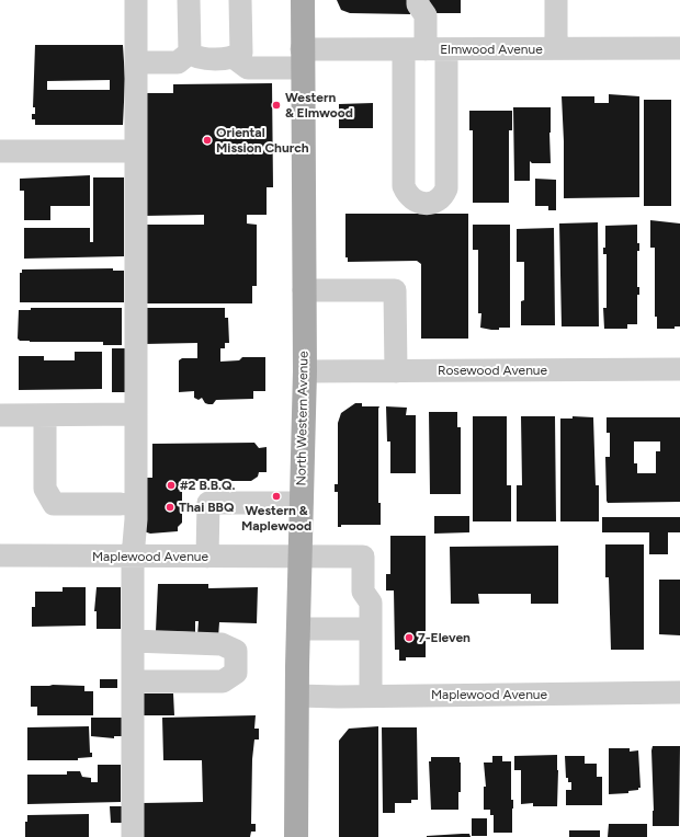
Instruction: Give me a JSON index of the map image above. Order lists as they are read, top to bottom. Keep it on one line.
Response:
{"streets":{"main road":["North Western Avenue"],"street":["Elmwood Avenue","Rosewood Avenue","Maplewood Avenue"]},"crossings":[["Elmwood Avenue","North Western Avenue"],["Rosewood Avenue","North Western Avenue"],["North Western Avenue","Maplewood Avenue"]],"places":["Western & Elmwood","Oriental Mission Church","#2 B.B.Q.","Western & Maplewood","Thai BBQ","7-Eleven"]}
